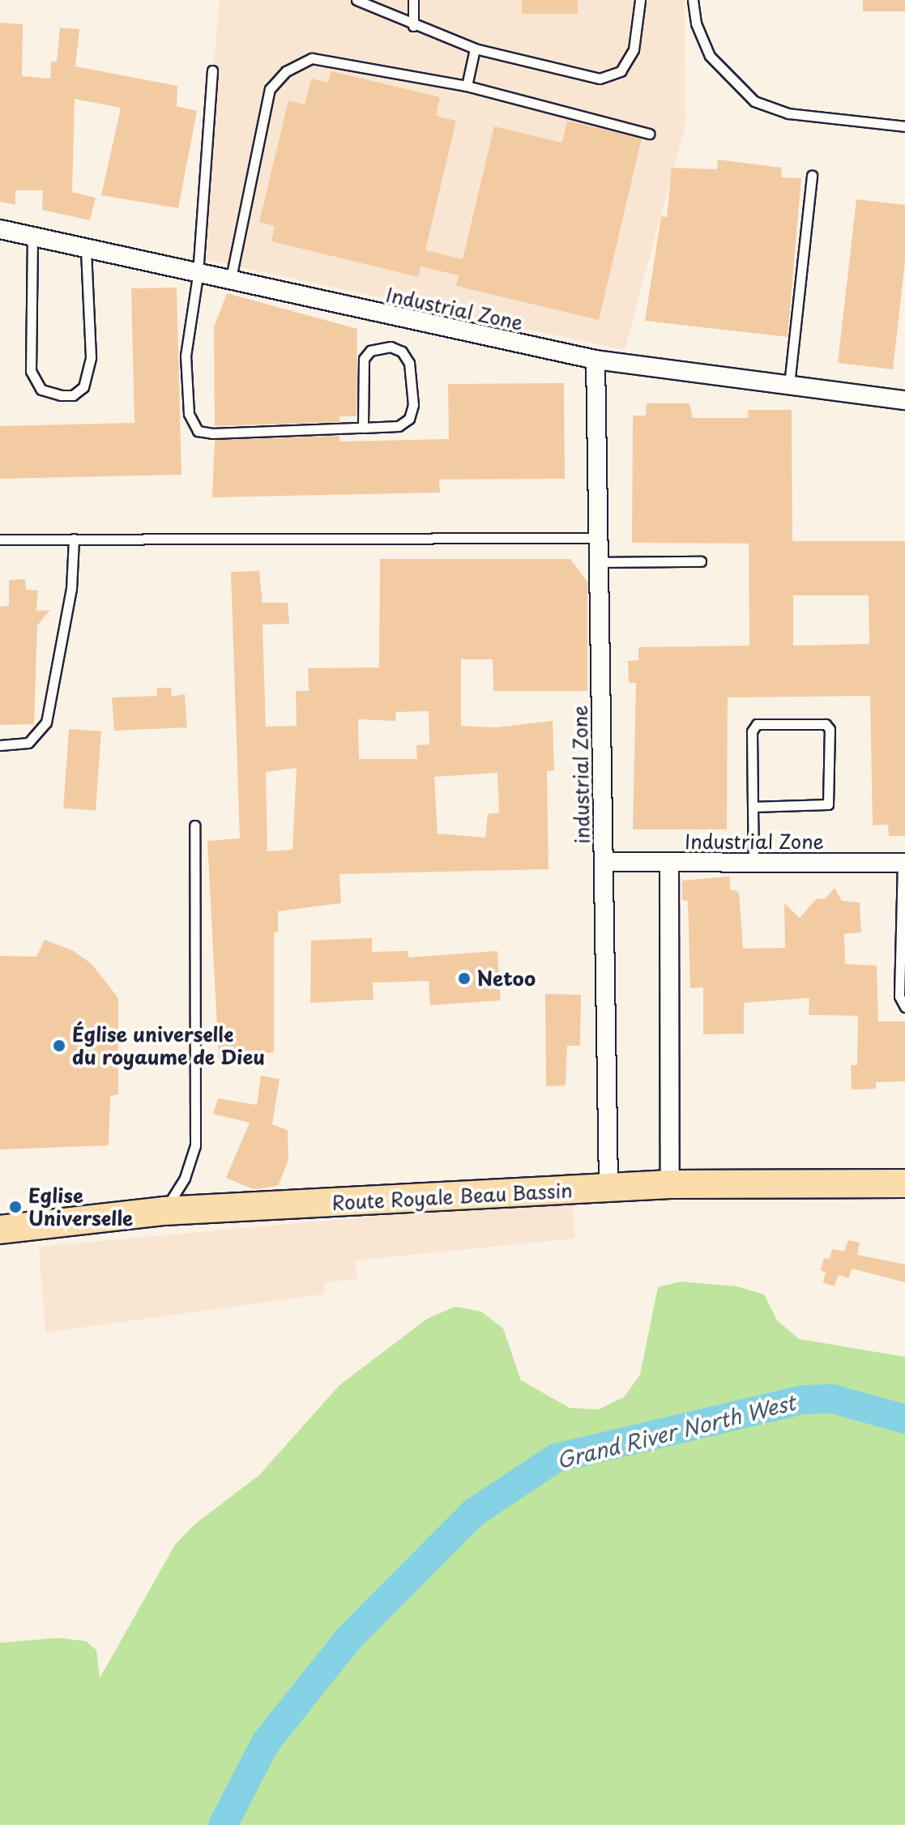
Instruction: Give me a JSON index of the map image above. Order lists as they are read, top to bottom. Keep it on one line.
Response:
{"streets":{"main road":["Route Royale Beau Bassin"],"street":["Industrial Zone","industrial Zone"]},"crossings":[["Industrial Zone","industrial Zone"],["industrial Zone","Route Royale Beau Bassin"]],"water":["Grand River North West"],"places":["Netoo","Église universelle du royaume de Dieu","Eglise Universelle"]}
